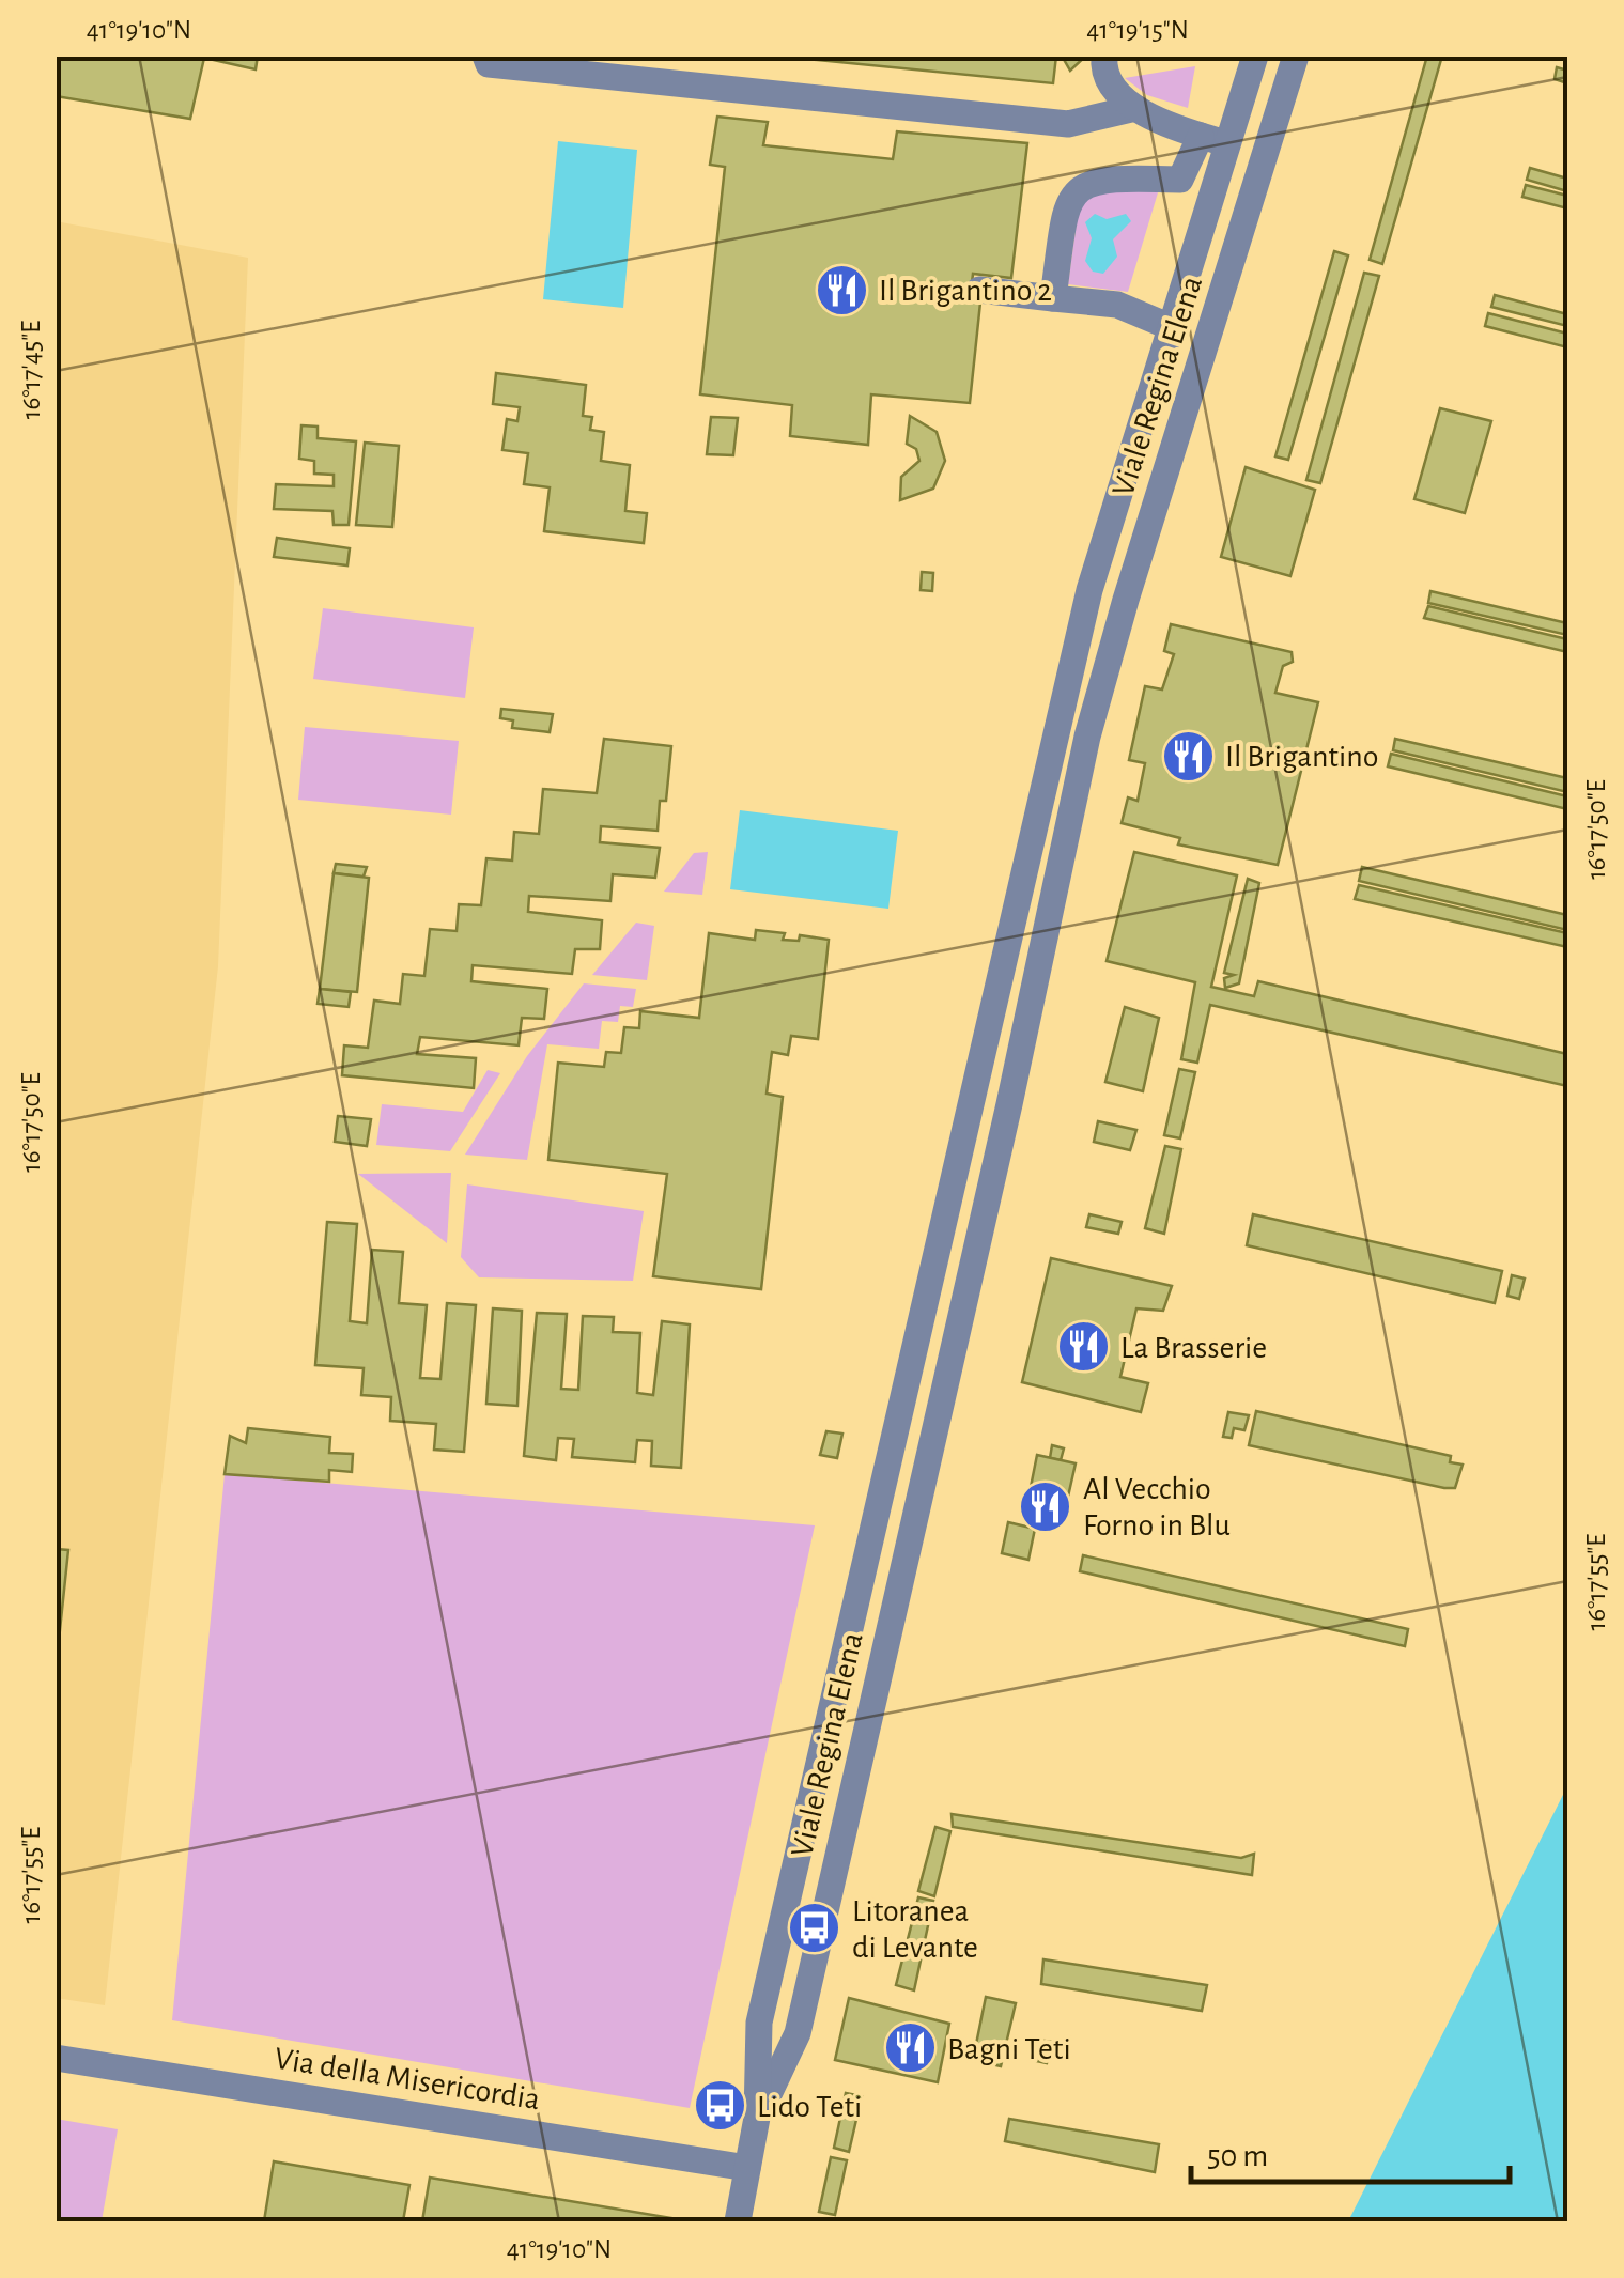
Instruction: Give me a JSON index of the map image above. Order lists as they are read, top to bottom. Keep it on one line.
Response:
{"streets":{"street":["Viale Regina Elena","Via della Misericordia"]},"crossings":[["Viale Regina Elena","Via della Misericordia"]],"places":{"restaurant":["Il Brigantino 2","Il Brigantino","La Brasserie","Al Vecchio Forno in Blu","Bagni Teti"],"bus stop":["Litoranea di Levante","Lido Teti"]},"scale_bar":"50 m","coordinates":["41°19'10\"N","41°19'15\"N","16°17'45\"E","16°17'50\"E","16°17'55\"E"]}
